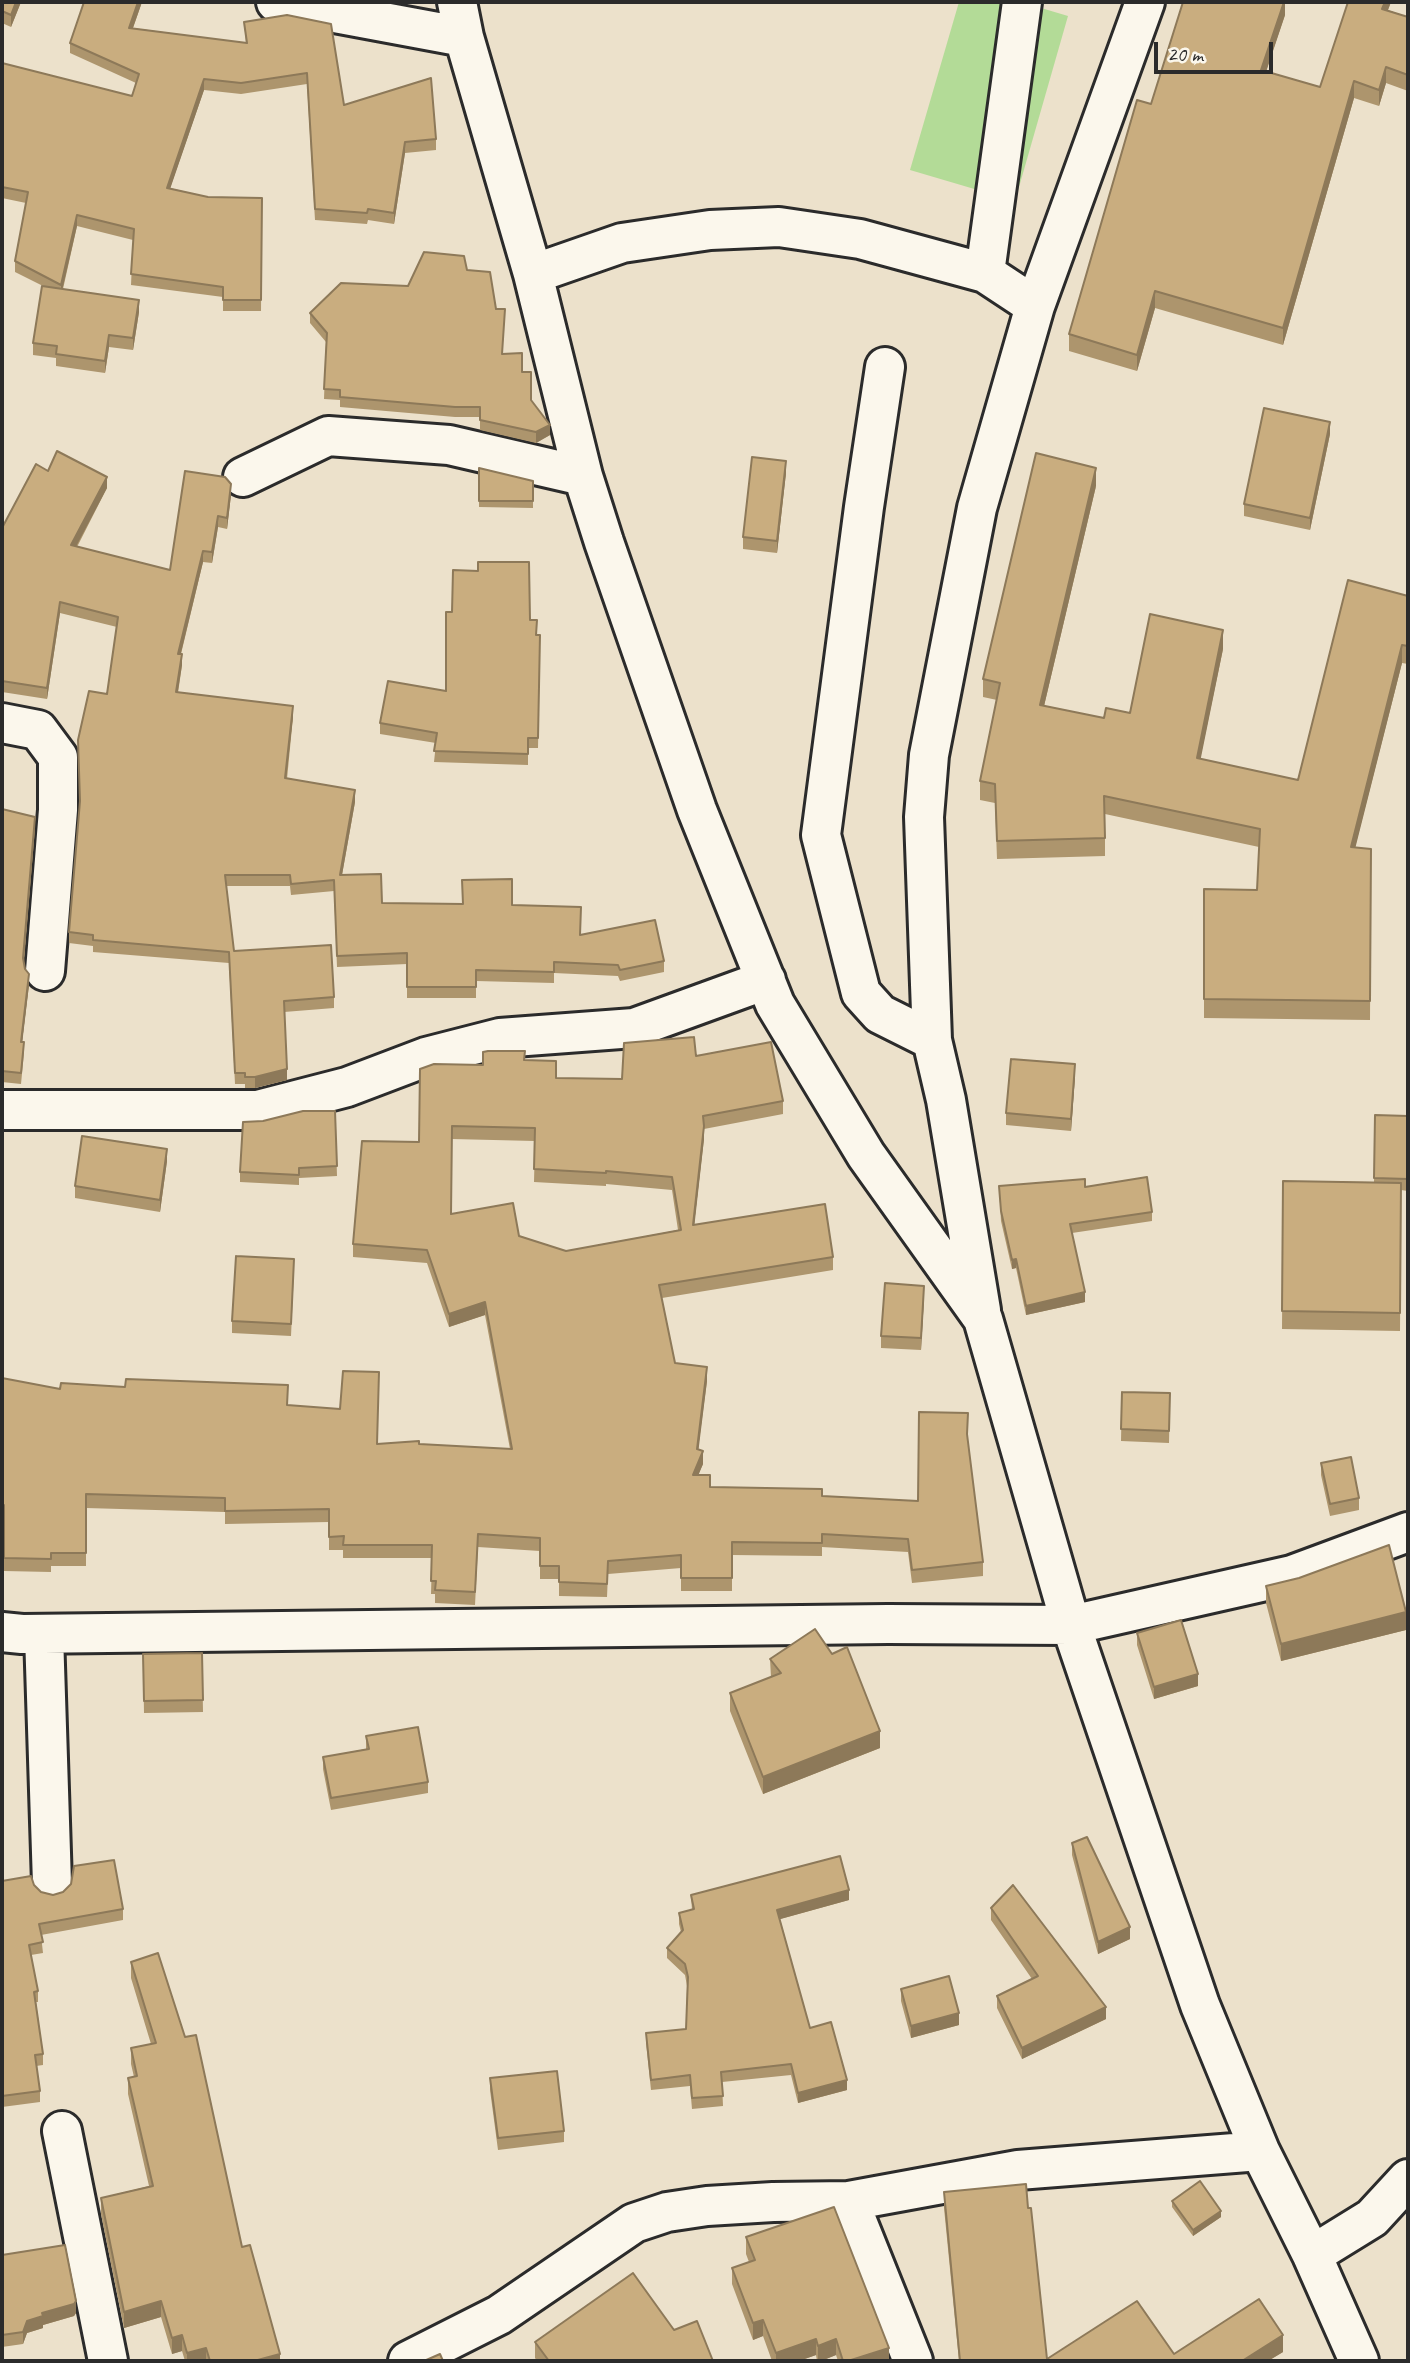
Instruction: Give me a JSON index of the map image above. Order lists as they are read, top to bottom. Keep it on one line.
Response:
{"scale_bar":"20 m"}
